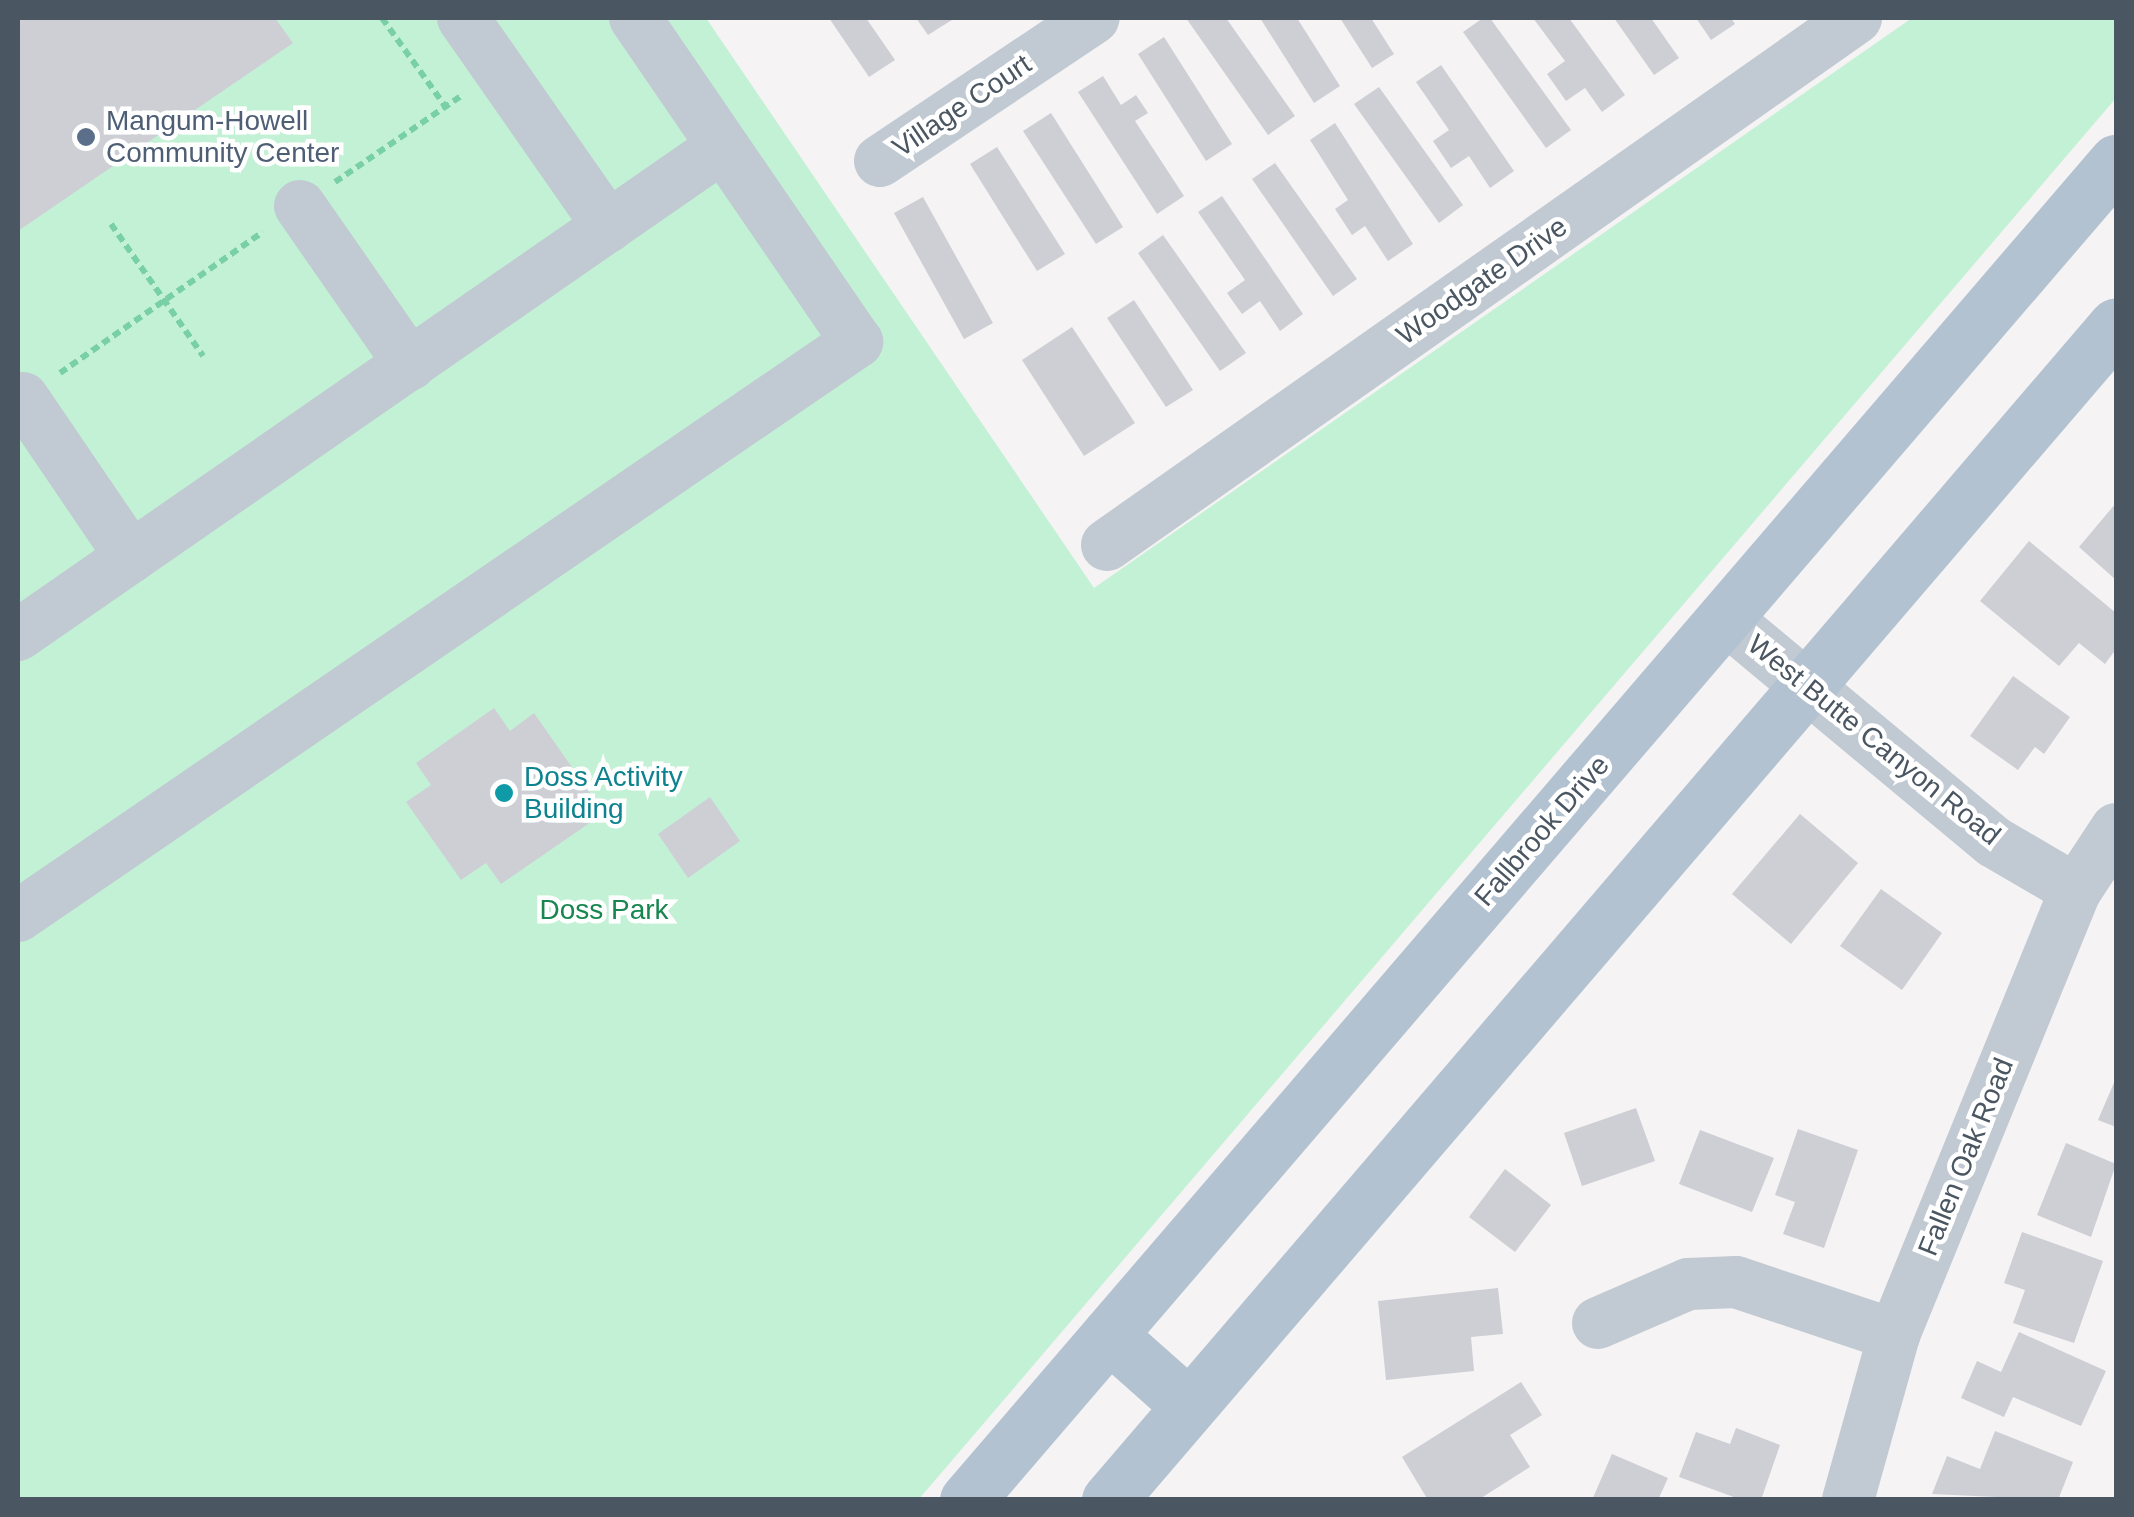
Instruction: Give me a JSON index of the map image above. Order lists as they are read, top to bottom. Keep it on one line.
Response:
{"streets":{"main road":["Fallbrook Drive"],"street":["Village Court","Woodgate Drive","West Butte Canyon Road","Fallen Oak Road"]},"crossings":[["West Butte Canyon Road","Fallbrook Drive"],["West Butte Canyon Road","Fallen Oak Road"]],"parks":["Doss Park"],"places":["Mangum-Howell Community Center","Doss Activity Building"]}
